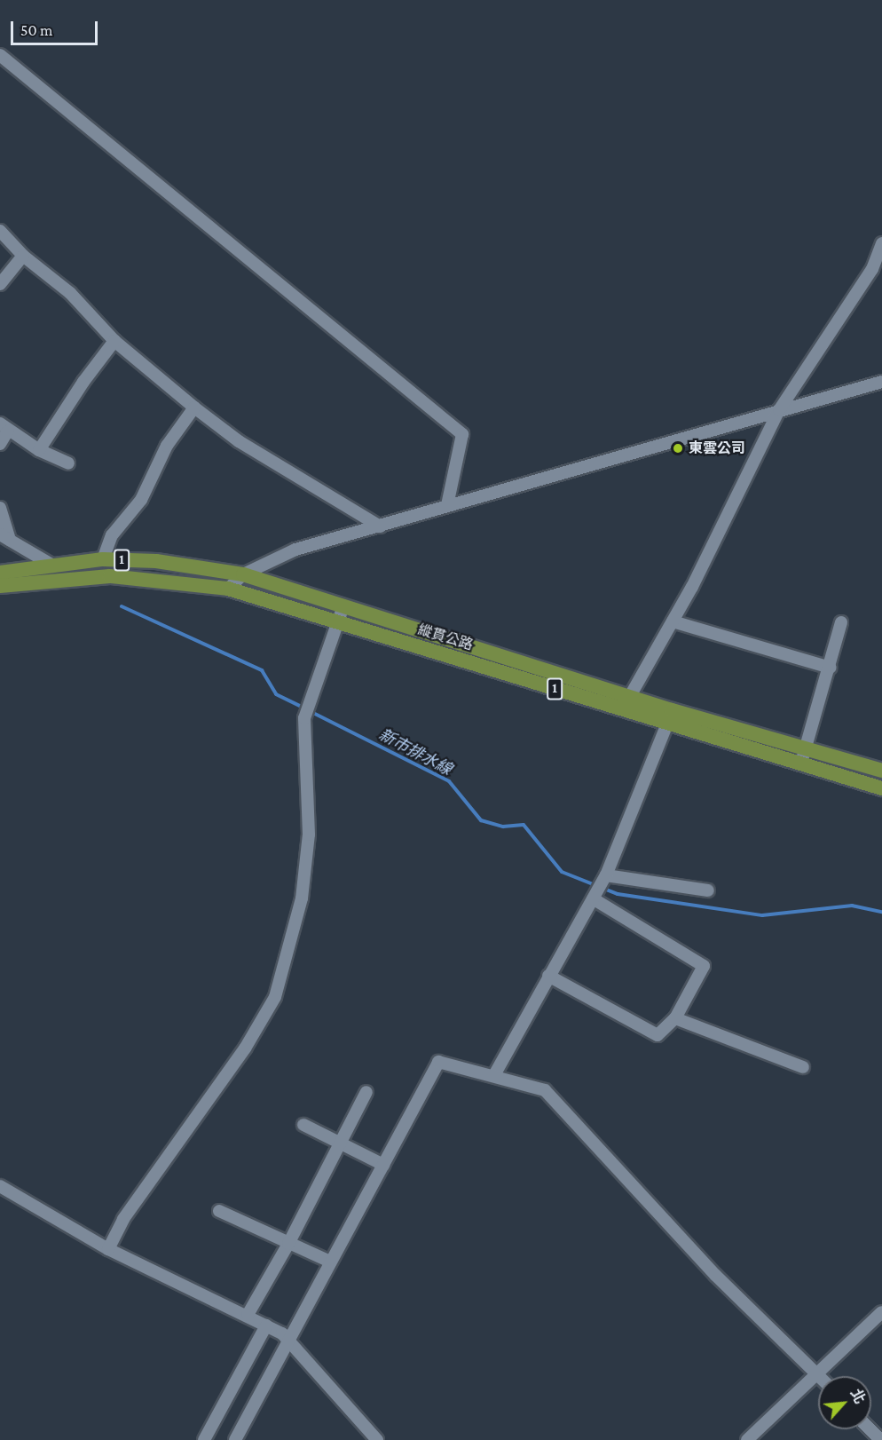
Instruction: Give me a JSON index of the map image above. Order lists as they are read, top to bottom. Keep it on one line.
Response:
{"streets":{"main road":["1","縱貫公路"]},"water":["新市排水線"],"places":["東雲公司"],"scale_bar":"50 m","north":"top right"}
